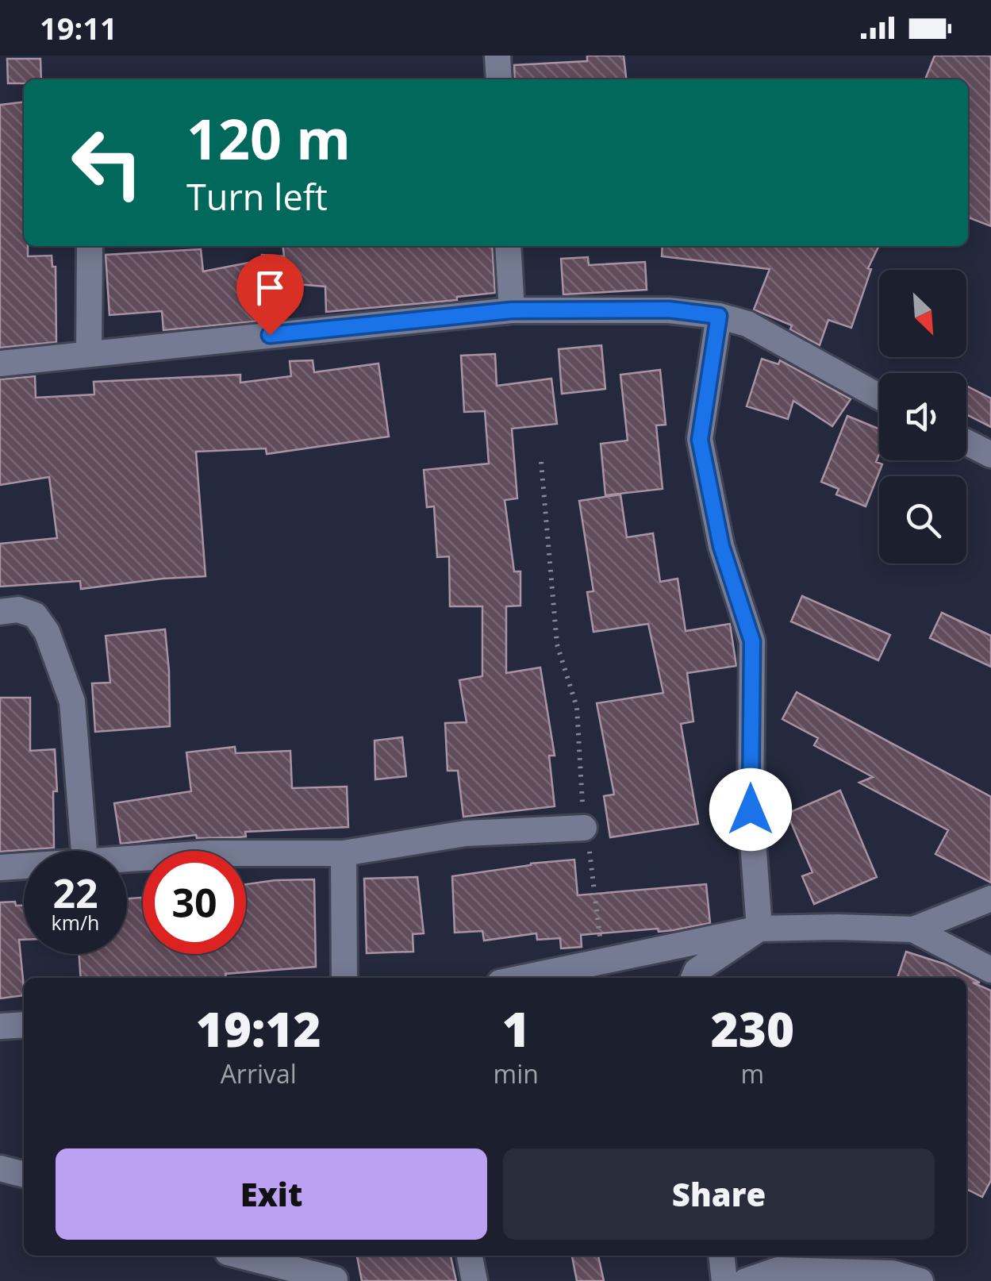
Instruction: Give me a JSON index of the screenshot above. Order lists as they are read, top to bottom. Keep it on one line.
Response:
{"north":"bottom right","page":{"status":"19:11","turn":["120 m","Turn left"],"speed":"22 km/h","limit":"30","eta":["19:12","Arrival","1","min","230","m"],"buttons":["Exit","Share"]}}
